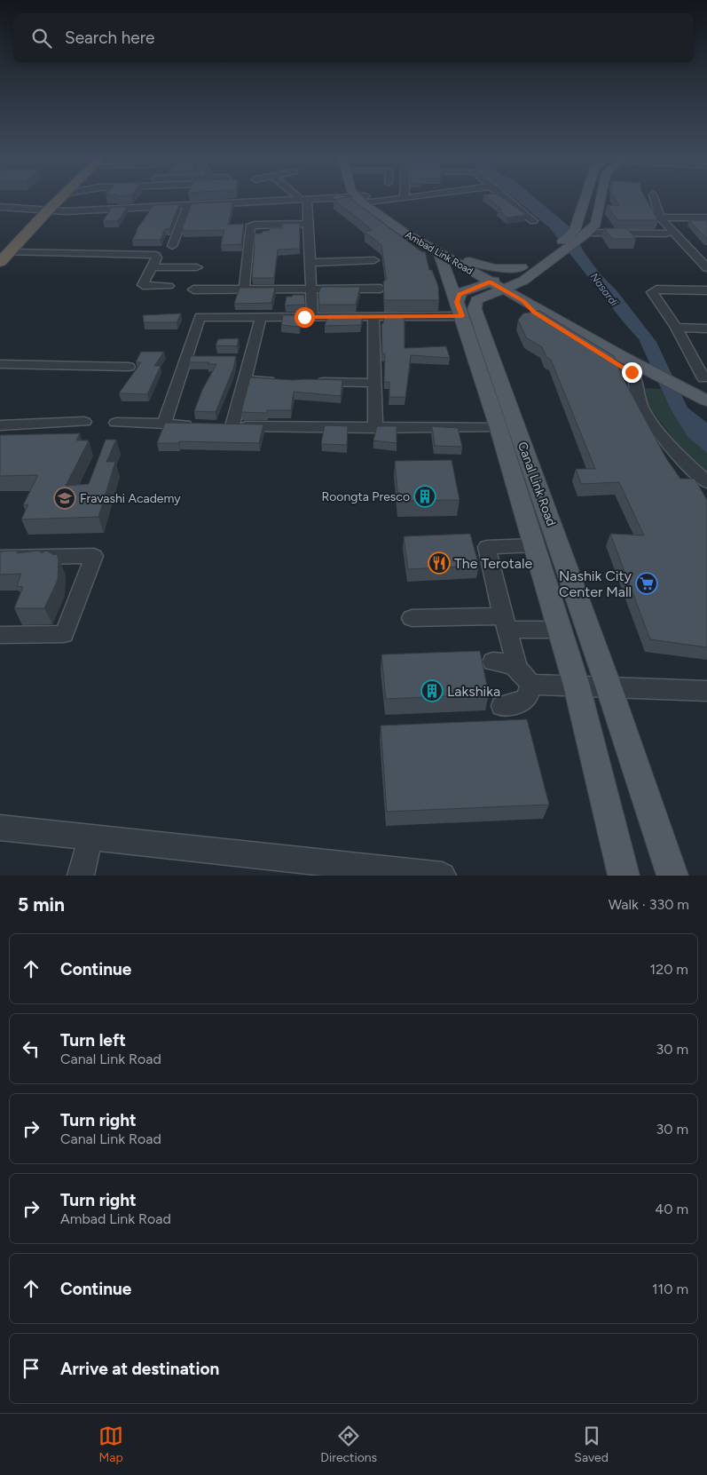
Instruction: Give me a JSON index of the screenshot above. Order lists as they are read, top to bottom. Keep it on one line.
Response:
{"streets":{"main road":["Ambad Link Road","Canal Link Road"]},"crossings":[["Ambad Link Road","Canal Link Road"]],"water":["Nasardi"],"places":{"building":["Roongta Presco","Lakshika"],"school or university":["Fravashi Academy"],"restaurant":["The Terotale"],"supermarket":["Nashik City Center Mall"]},"page":{"search":"Search here","heading":["5 min","Walk · 330 m"],"list":[["Continue","120 m"],["Turn left","Canal Link Road","30 m"],["Turn right","Canal Link Road","30 m"],["Turn right","Ambad Link Road","40 m"],["Continue","110 m"],"Arrive at destination"],"nav":["Map","Directions","Saved"]}}
